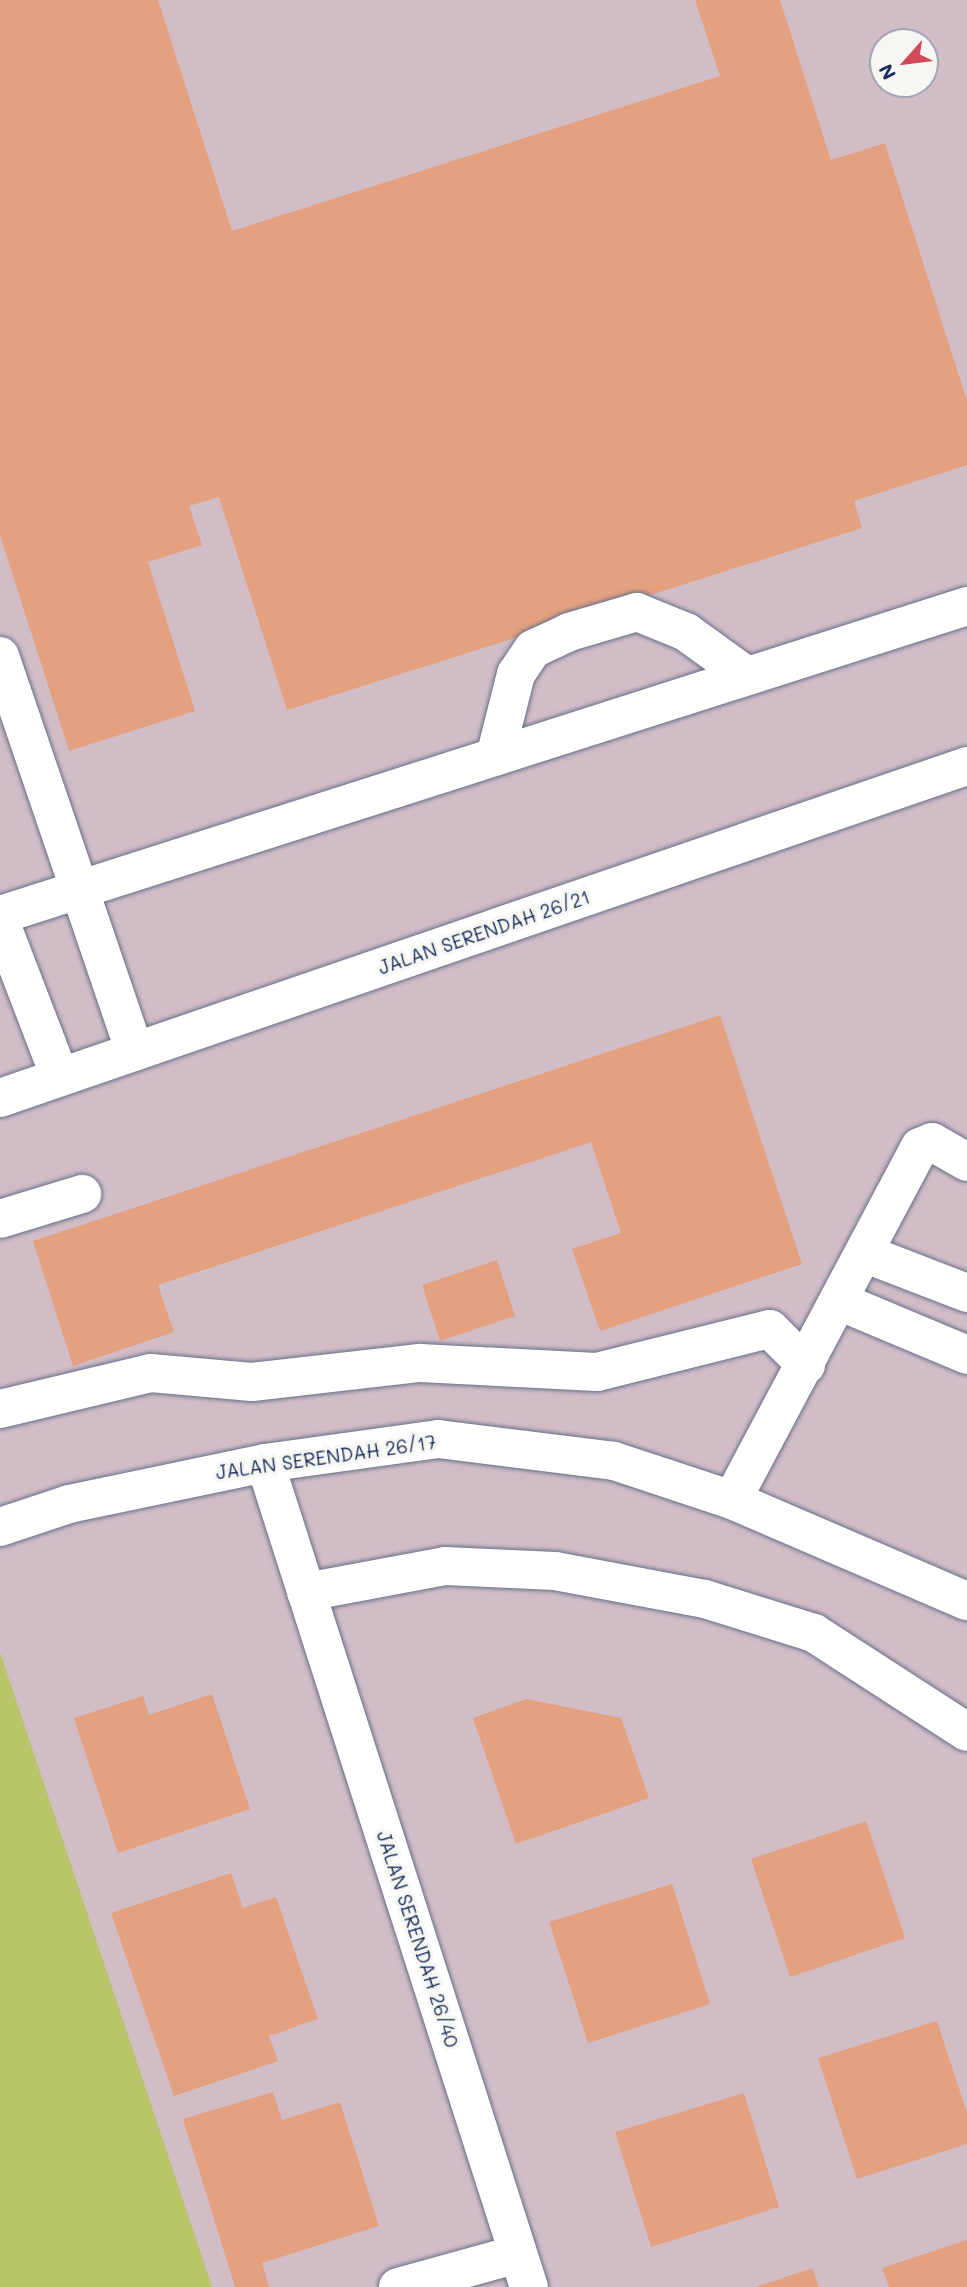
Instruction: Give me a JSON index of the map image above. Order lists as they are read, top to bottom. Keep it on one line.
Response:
{"streets":{"street":["JALAN SERENDAH 26/21","JALAN SERENDAH 26/17","JALAN SERENDAH 26/40"]},"crossings":[["JALAN SERENDAH 26/17","JALAN SERENDAH 26/40"]],"north":"bottom left"}
